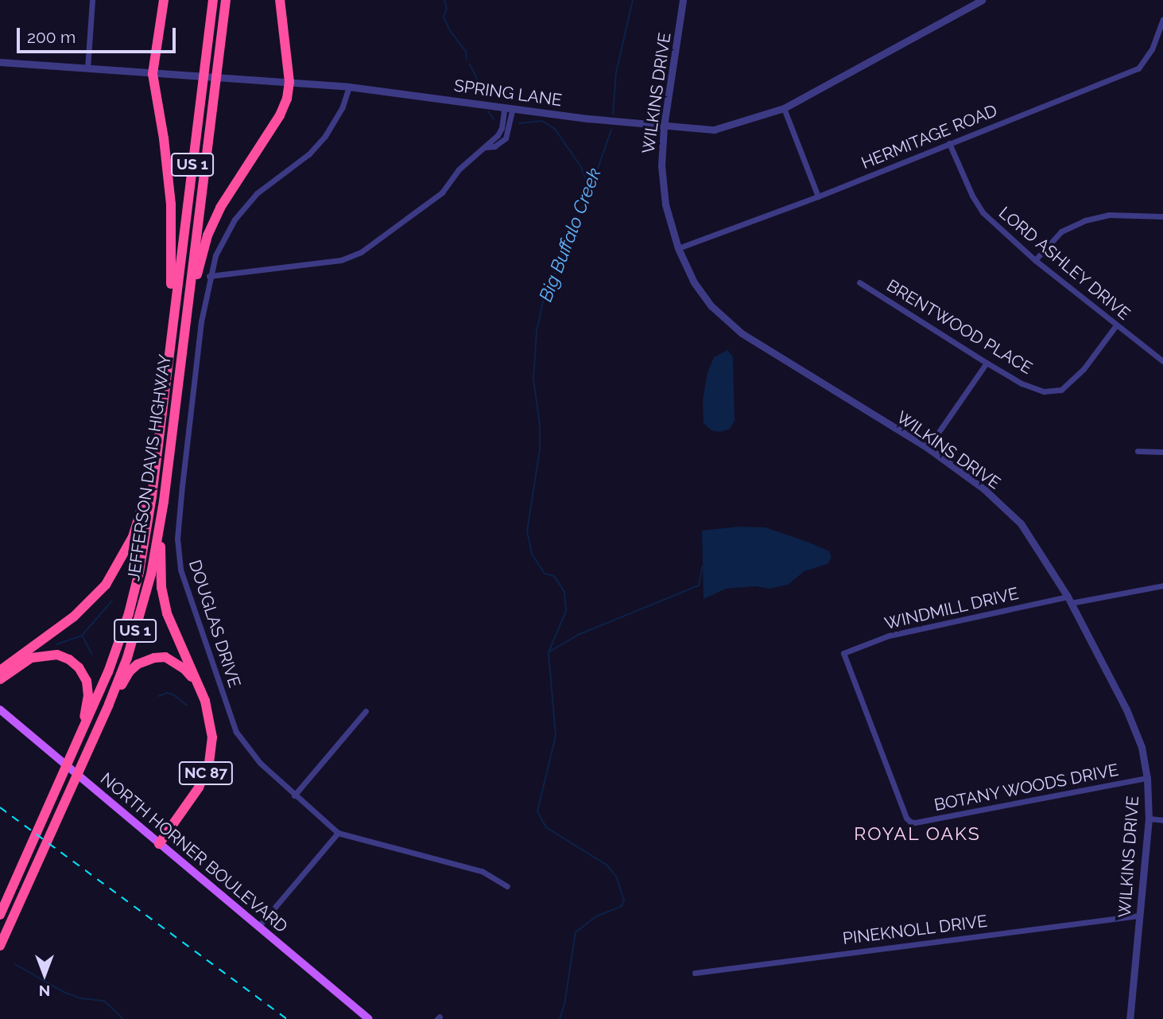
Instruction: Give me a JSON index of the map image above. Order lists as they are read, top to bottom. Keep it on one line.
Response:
{"streets":{"highway":["US 1","JEFFERSON DAVIS HIGHWAY","NC 87"],"main road":["NORTH HORNER BOULEVARD"],"street":["SPRING LANE","WILKINS DRIVE","HERMITAGE ROAD","LORD ASHLEY DRIVE","BRENTWOOD PLACE","WINDMILL DRIVE","DOUGLAS DRIVE","BOTANY WOODS DRIVE","PINEKNOLL DRIVE"]},"crossings":[["SPRING LANE","WILKINS DRIVE"],["SPRING LANE","DOUGLAS DRIVE"],["WILKINS DRIVE","HERMITAGE ROAD"],["WILKINS DRIVE","WINDMILL DRIVE"],["WILKINS DRIVE","BOTANY WOODS DRIVE"],["WILKINS DRIVE","PINEKNOLL DRIVE"],["HERMITAGE ROAD","LORD ASHLEY DRIVE"],["LORD ASHLEY DRIVE","BRENTWOOD PLACE"],["JEFFERSON DAVIS HIGHWAY","NC 87"],["WINDMILL DRIVE","BOTANY WOODS DRIVE"],["NC 87","NORTH HORNER BOULEVARD"]],"districts":["ROYAL OAKS"],"water":["Big Buffalo Creek"],"scale_bar":"200 m","north":"bottom"}
